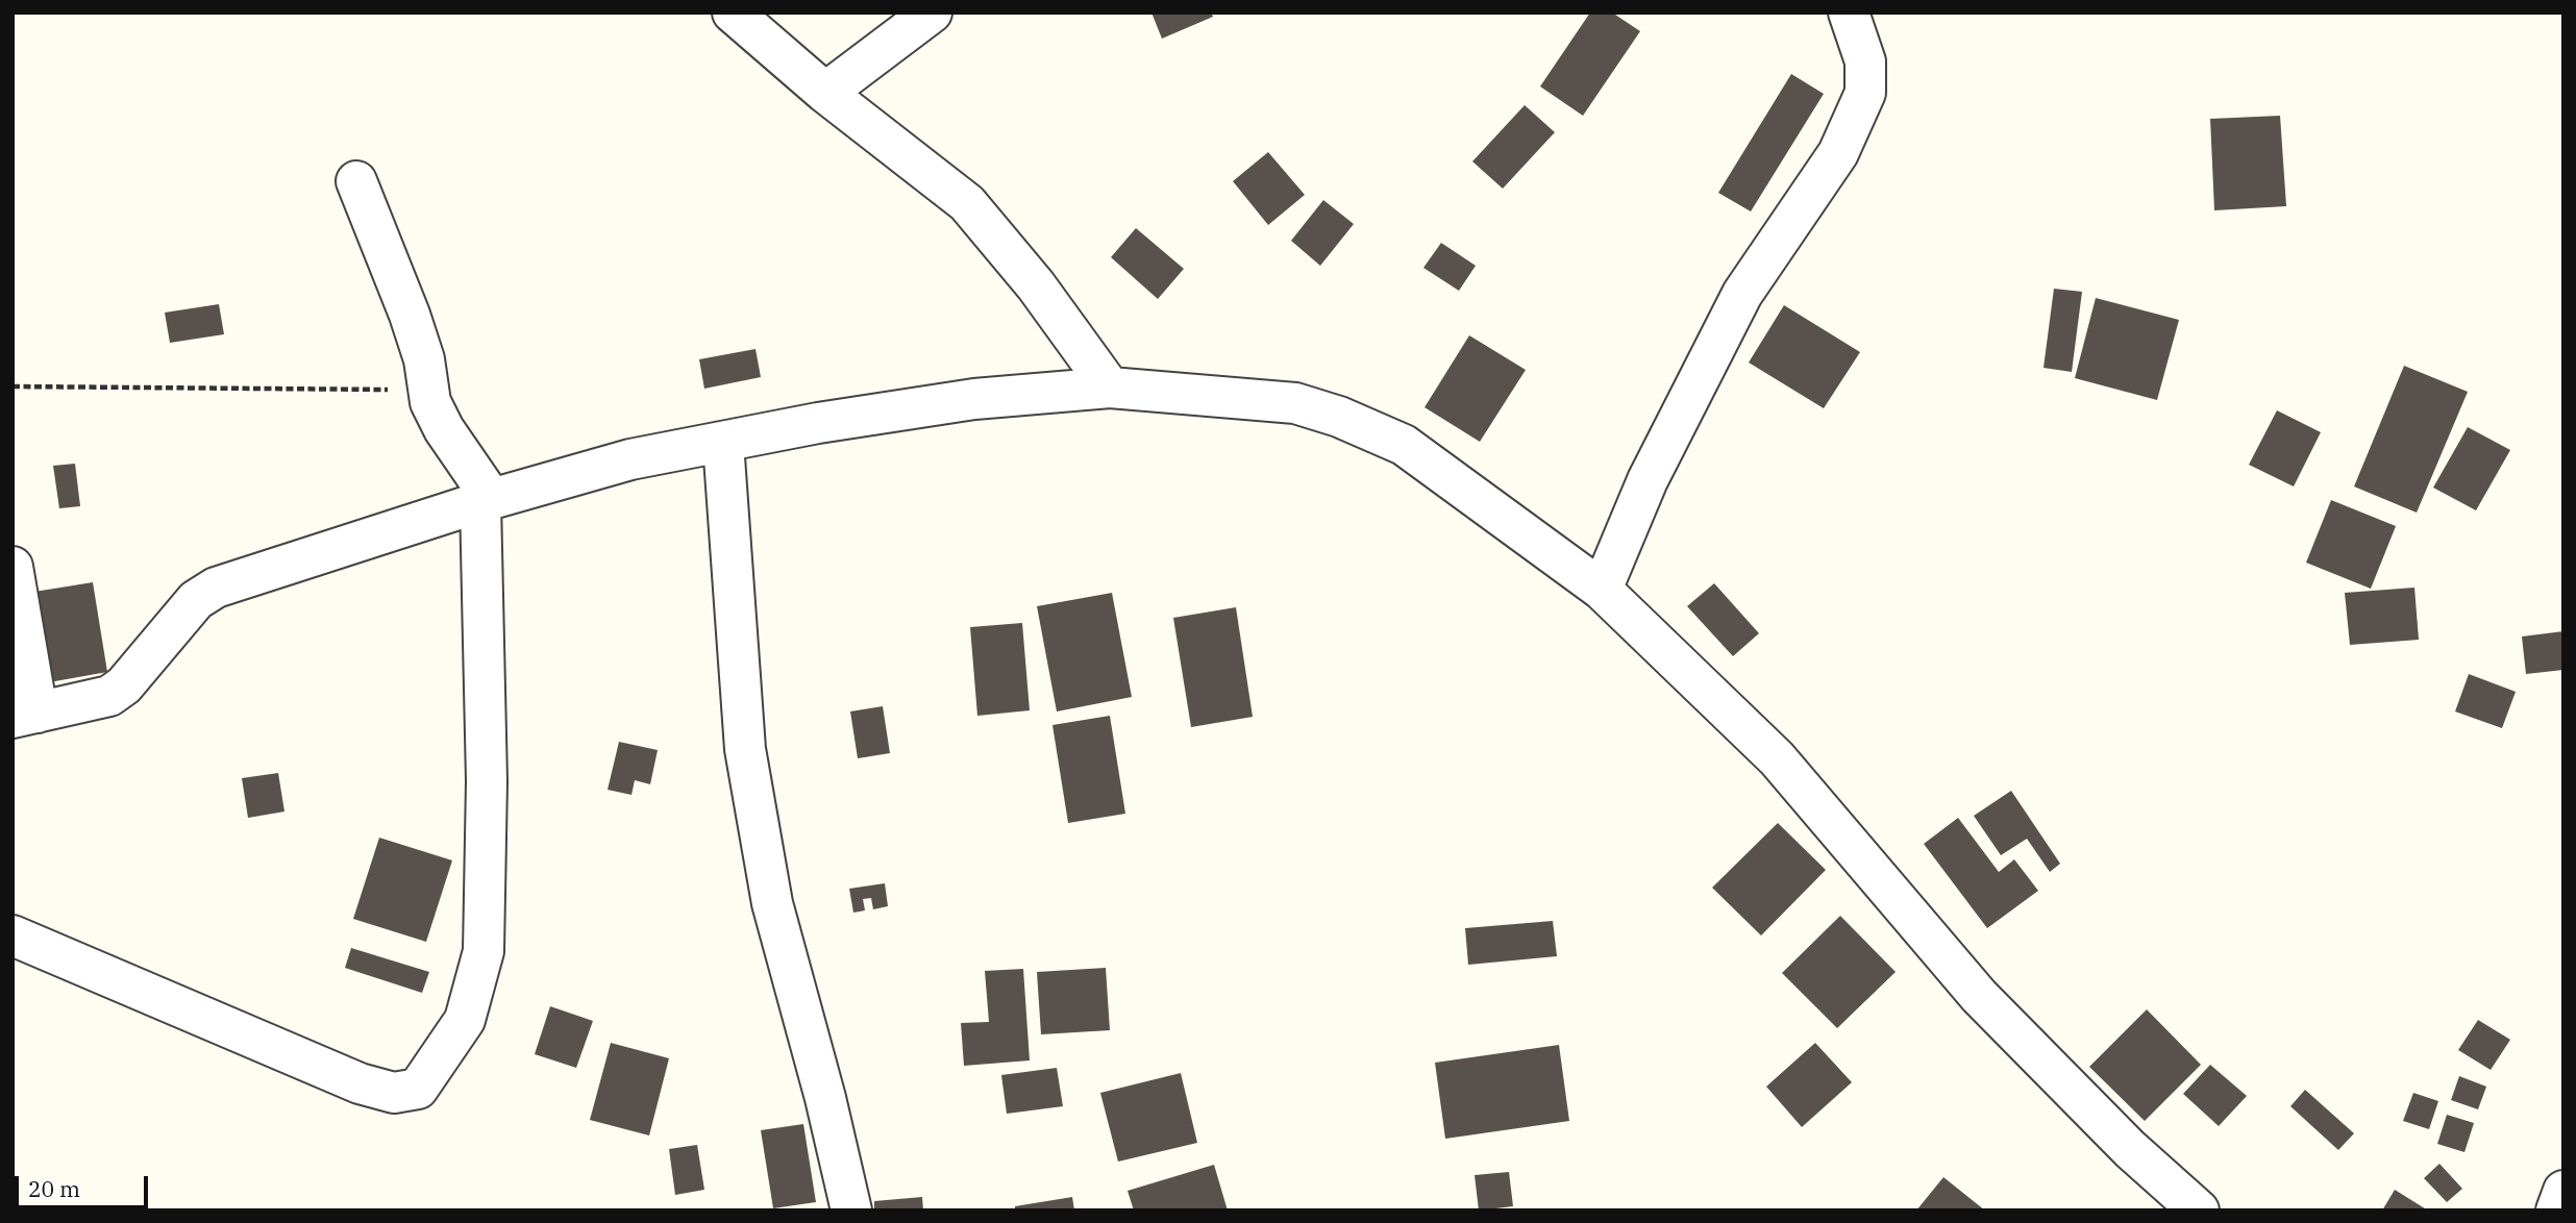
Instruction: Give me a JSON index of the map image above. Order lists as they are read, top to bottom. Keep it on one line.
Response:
{"scale_bar":"20 m"}
